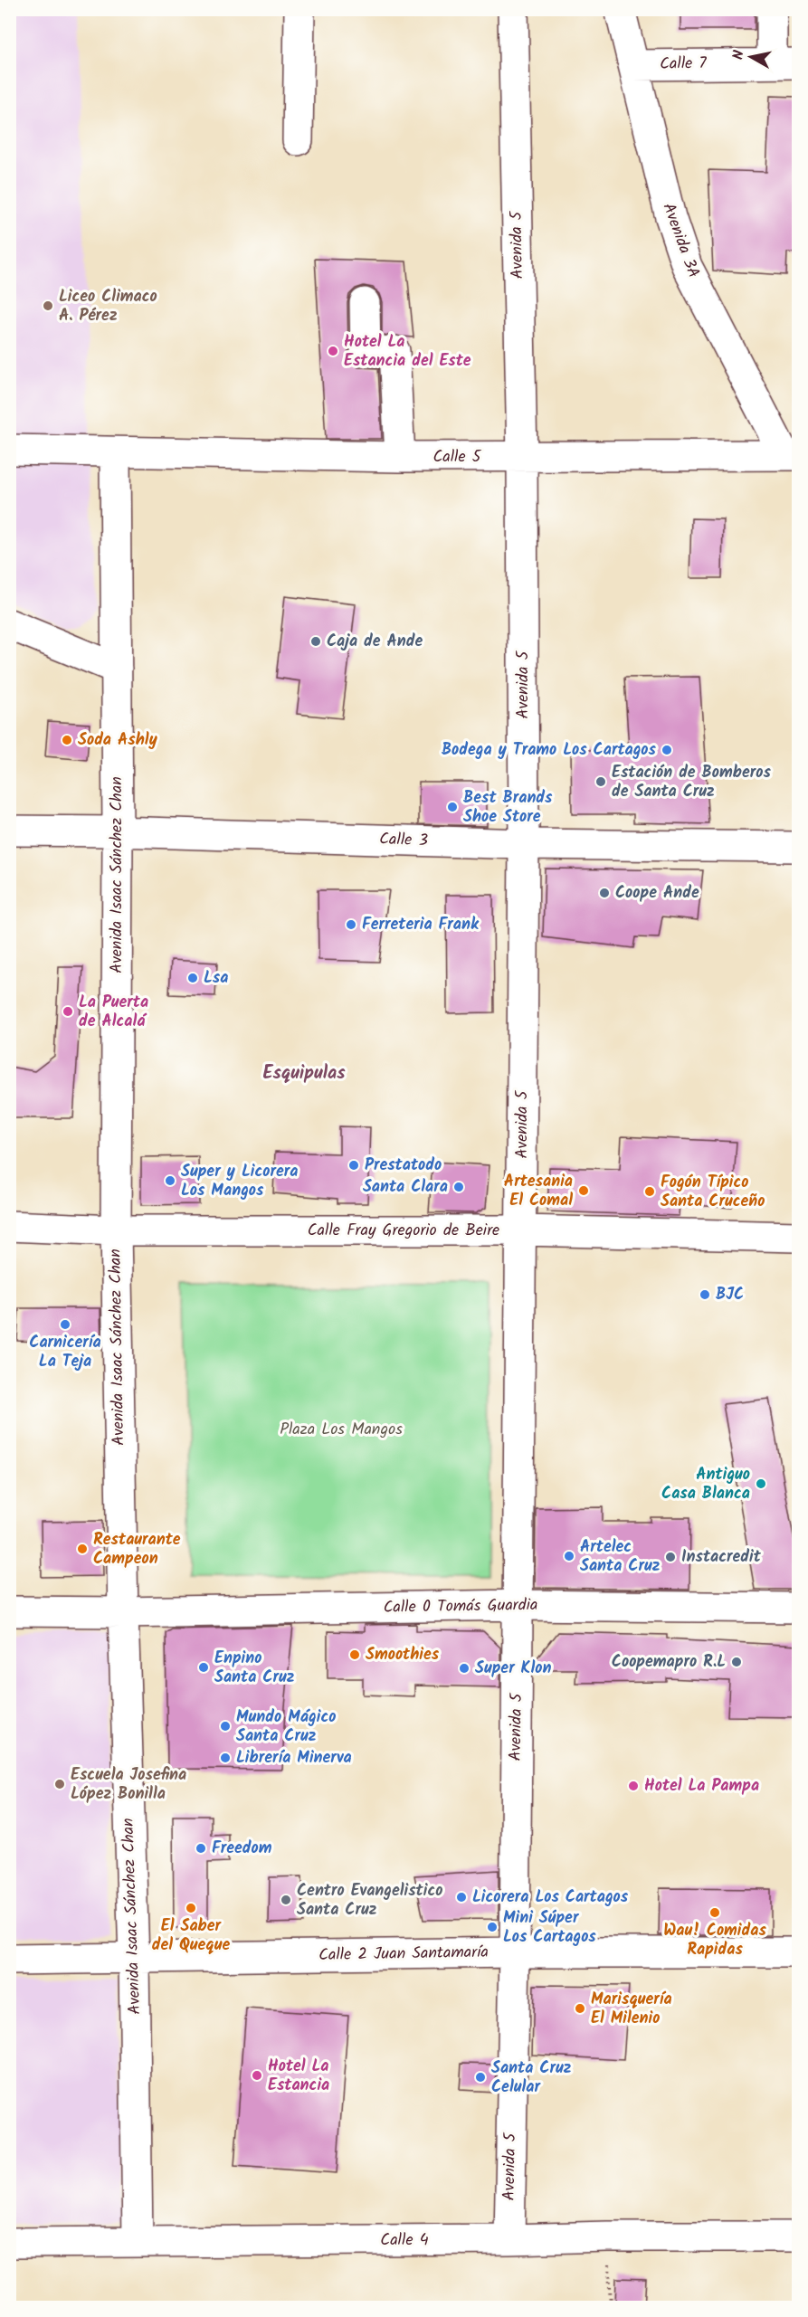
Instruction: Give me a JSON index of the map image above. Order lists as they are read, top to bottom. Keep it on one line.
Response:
{"streets":{"street":["Calle 7","Avenida 3A","Avenida 5","Calle 5","Calle 3","Avenida Isaac Sánchez Chan","Calle Fray Gregorio de Beire","Calle 0 Tomás Guardia","Calle 2 Juan Santamaría","Calle 4"]},"crossings":[["Calle 7","Avenida 3A"],["Avenida 3A","Calle 5"],["Avenida 5","Calle 5"],["Avenida 5","Calle 3"],["Avenida 5","Calle Fray Gregorio de Beire"],["Avenida 5","Calle 0 Tomás Guardia"],["Avenida 5","Calle 2 Juan Santamaría"],["Avenida 5","Calle 4"],["Calle 5","Avenida Isaac Sánchez Chan"],["Calle 3","Avenida Isaac Sánchez Chan"],["Avenida Isaac Sánchez Chan","Calle Fray Gregorio de Beire"],["Avenida Isaac Sánchez Chan","Calle 0 Tomás Guardia"],["Avenida Isaac Sánchez Chan","Calle 2 Juan Santamaría"],["Avenida Isaac Sánchez Chan","Calle 4"]],"districts":["Esquipulas"],"parks":["Plaza Los Mangos"],"places":["Liceo Climaco A. Pérez","Hotel La Estancia del Este","Caja de Ande","Soda Ashly","Bodega y Tramo Los Cartagos","Estación de Bomberos de Santa Cruz","Best Brands Shoe Store","Coope Ande","Ferreteria Frank","Lsa","La Puerta de Alcalá","Prestatodo","Super y Licorera Los Mangos","Santa Clara","Artesania El Comal","Fogón Típico Santa Cruceño","BJC","Carnicería La Teja","Antiguo Casa Blanca","Restaurante Campeon","Artelec Santa Cruz","Instacredit","Smoothies","Coopemapro R.L","Enpino Santa Cruz","Super Klon","Mundo Mágico Santa Cruz","Librería Minerva","Escuela Josefina López Bonilla","Hotel La Pampa","Freedom","Licorera Los Cartagos","Centro Evangelistico Santa Cruz","El Saber del Queque","Wau! Comidas Rapidas","Mini Súper Los Cartagos","Marisquería El Milenio","Hotel La Estancia","Santa Cruz Celular"],"north":"left"}
